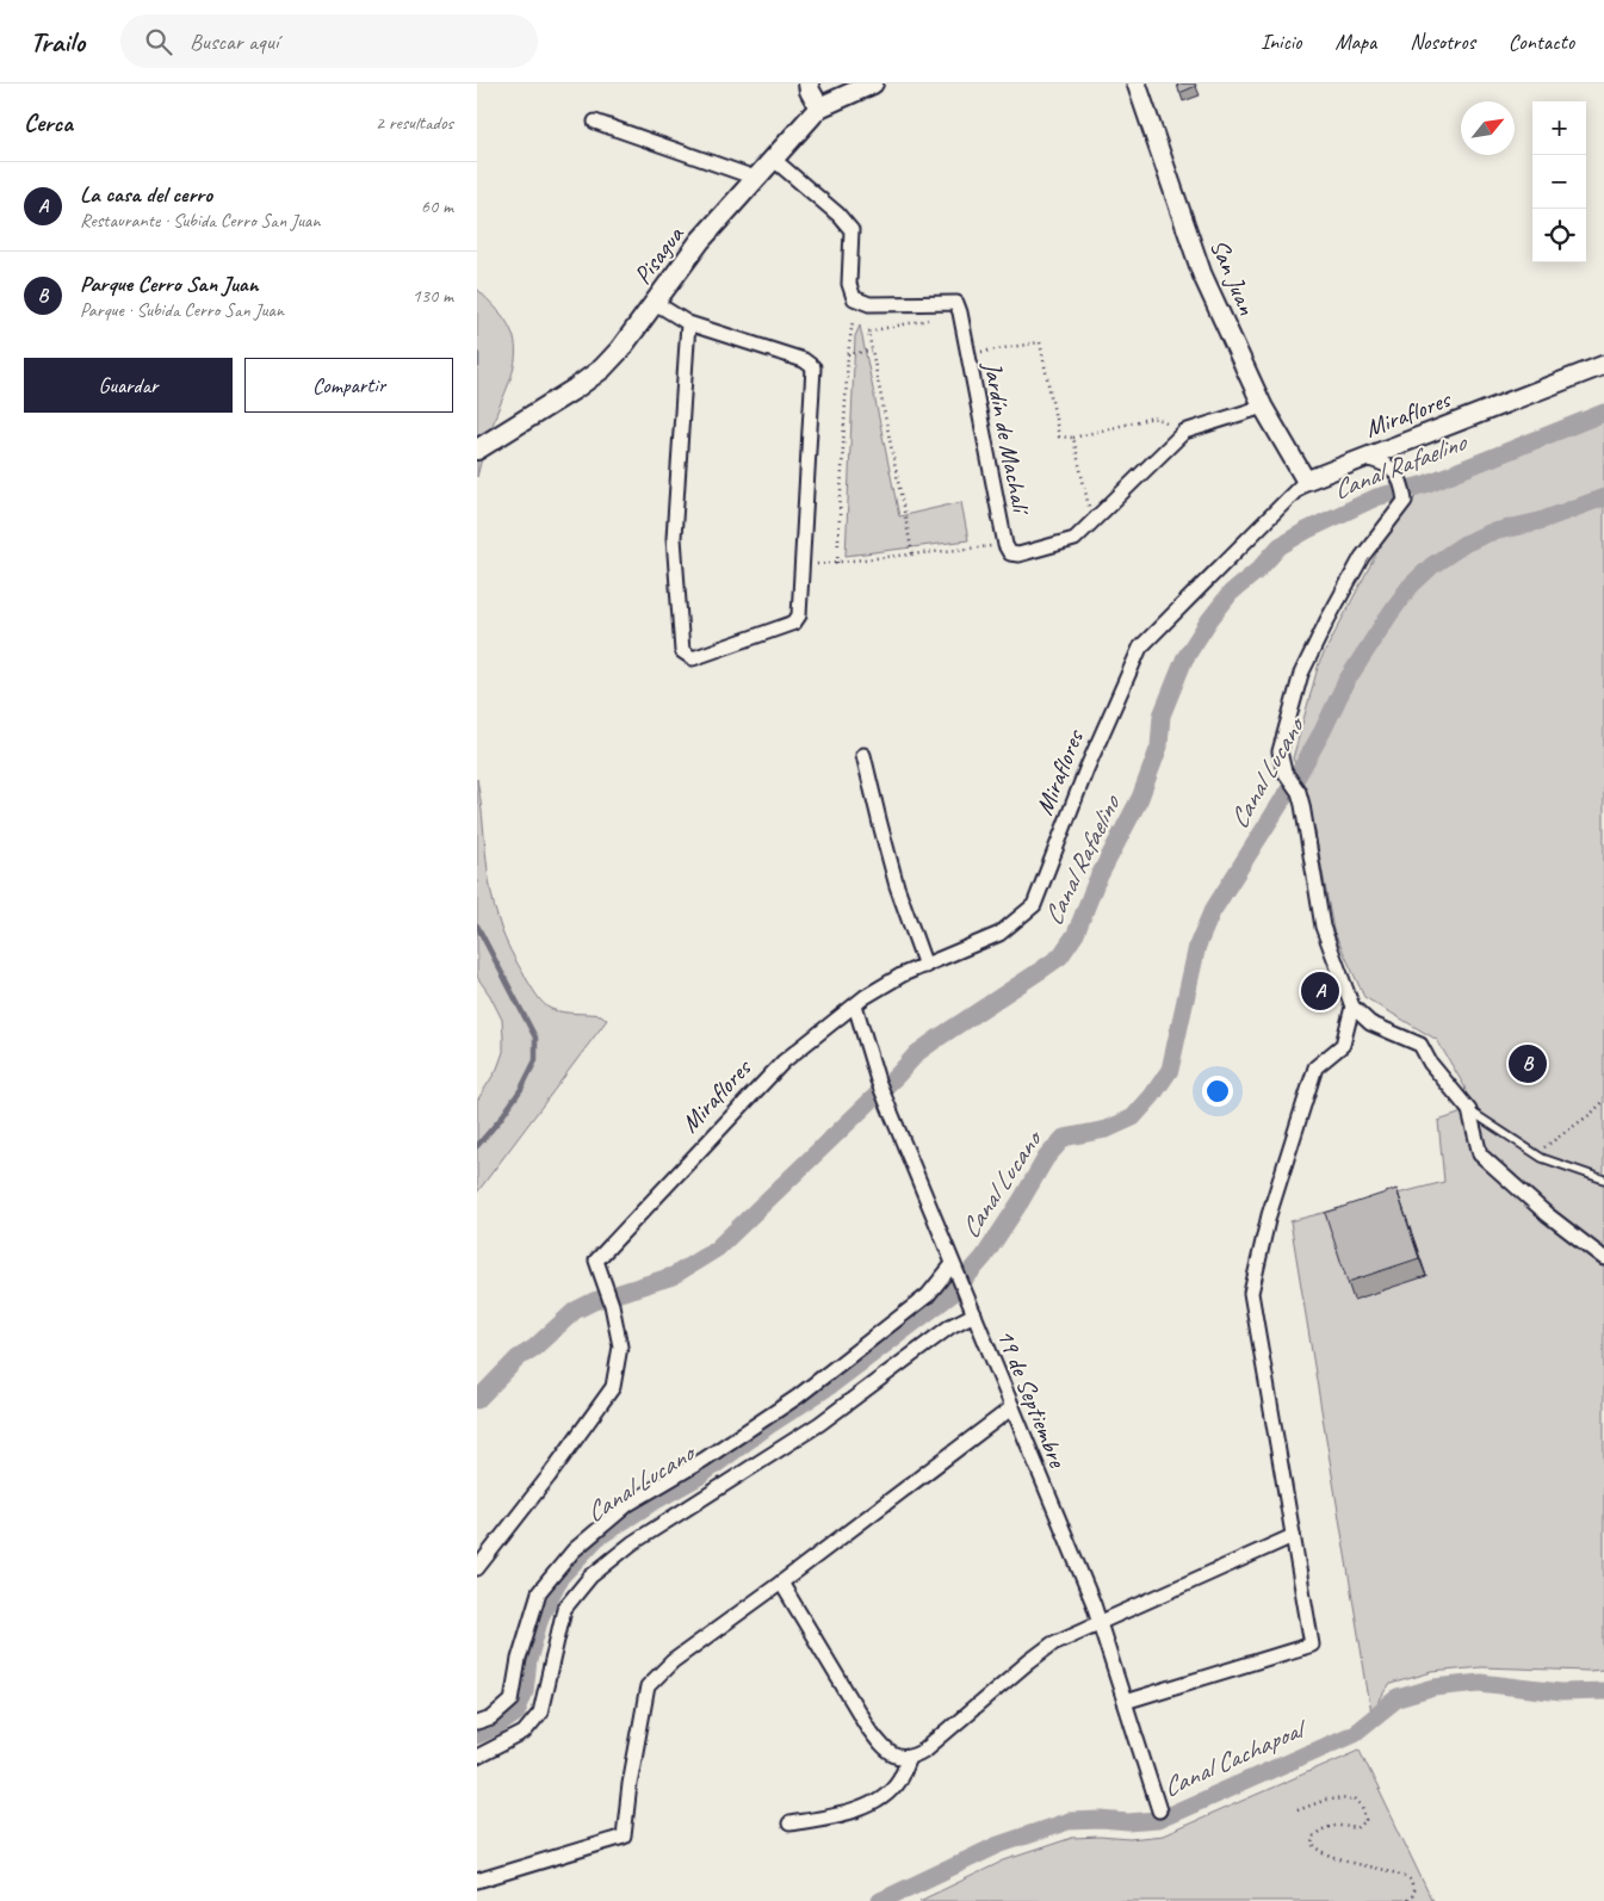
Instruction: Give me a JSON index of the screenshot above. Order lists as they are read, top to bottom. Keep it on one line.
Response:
{"streets":{"main road":["Pisagua"],"street":["San Juan","Miraflores","Jardín de Machalí","19 de Septiembre"]},"crossings":[["San Juan","Miraflores"],["San Juan","Jardín de Machalí"],["Miraflores","19 de Septiembre"]],"water":["Canal Rafaelino","Canal Lucano","Canal Cachapoal"],"north":"top right","page":{"header":"Trailo","search":"Buscar aquí","nav":["Inicio","Mapa","Nosotros","Contacto"],"heading":["Cerca","2 resultados"],"map_buttons":["+","−"],"list":[{"mark":"A","name":"La casa del cerro","note":"Restaurante · Subida Cerro San Juan","value":"60 m"},{"mark":"B","name":"Parque Cerro San Juan","note":"Parque · Subida Cerro San Juan","value":"130 m"}],"buttons":["Guardar","Compartir"],"pins":["A","B"]}}
